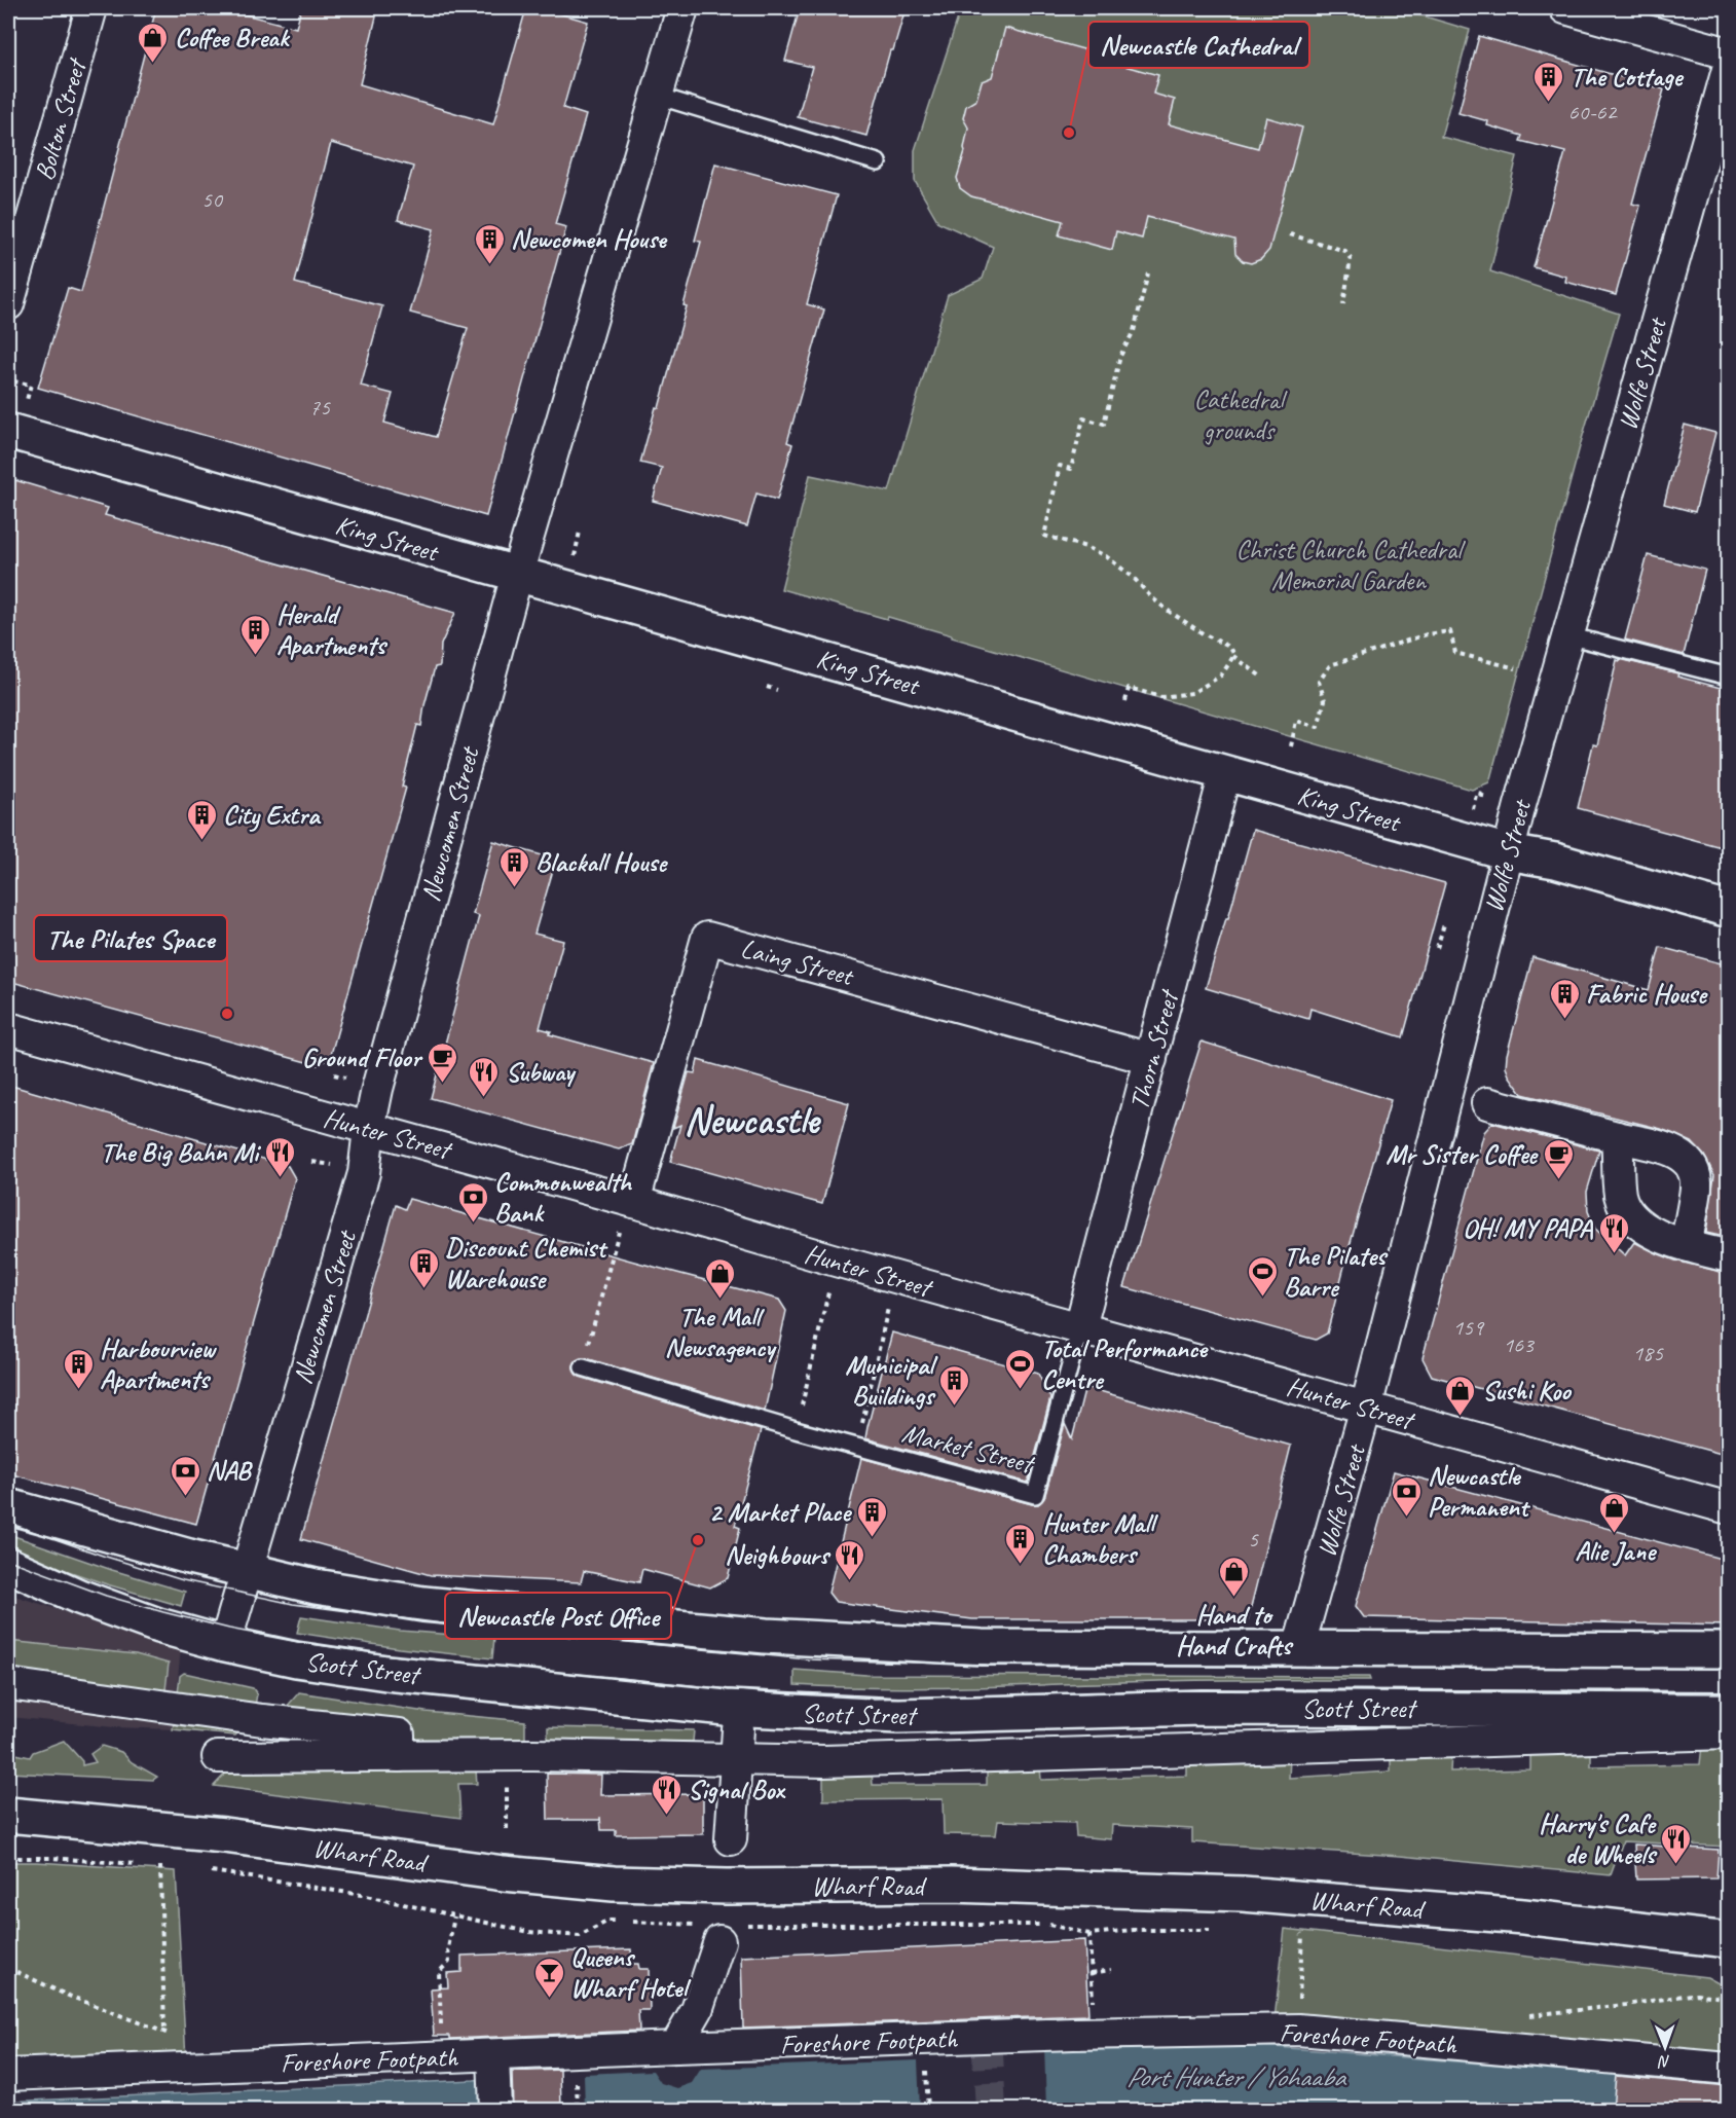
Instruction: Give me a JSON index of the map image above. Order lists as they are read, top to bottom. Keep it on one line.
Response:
{"streets":{"main road":["King Street","Scott Street","Wharf Road"],"street":["Bolton Street","Wolfe Street","Newcomen Street","Laing Street","Thorn Street","Hunter Street","Foreshore Footpath"],"lane":["Market Street"]},"crossings":[["Wolfe Street","King Street"],["Wolfe Street","Hunter Street"],["King Street","Newcomen Street"],["King Street","Thorn Street"],["Newcomen Street","Hunter Street"],["Newcomen Street","Scott Street"],["Laing Street","Thorn Street"],["Laing Street","Hunter Street"],["Thorn Street","Hunter Street"],["Thorn Street","Market Street"],["Hunter Street","Market Street"]],"districts":["Newcastle"],"water":["Port Hunter / Yohaaba"],"parks":["Cathedral grounds","Christ Church Cathedral Memorial Garden"],"places":{"shop":["Coffee Break","The Mall Newsagency","Sushi Koo","Alie Jane","Hand to Hand Crafts"],"building":["The Cottage","Newcomen House","Herald Apartments","City Extra","Blackall House","Fabric House","Discount Chemist Warehouse","Harbourview Apartments","Municipal Buildings","2 Market Place","Hunter Mall Chambers"],"other":["Newcastle Cathedral","The Pilates Space","Newcastle Post Office"],"cafe":["Ground Floor","Mr Sister Coffee"],"restaurant":["Subway","The Big Bahn Mi","OH! MY PAPA","Neighbours","Signal Box","Harry's Cafe de Wheels"],"bank":["Commonwealth Bank","NAB","Newcastle Permanent"],"sports":["The Pilates Barre","Total Performance Centre"],"bar":["Queens Wharf Hotel"]},"house_numbers":["60-62","50","75","159","163","185","5"],"north":"bottom"}
